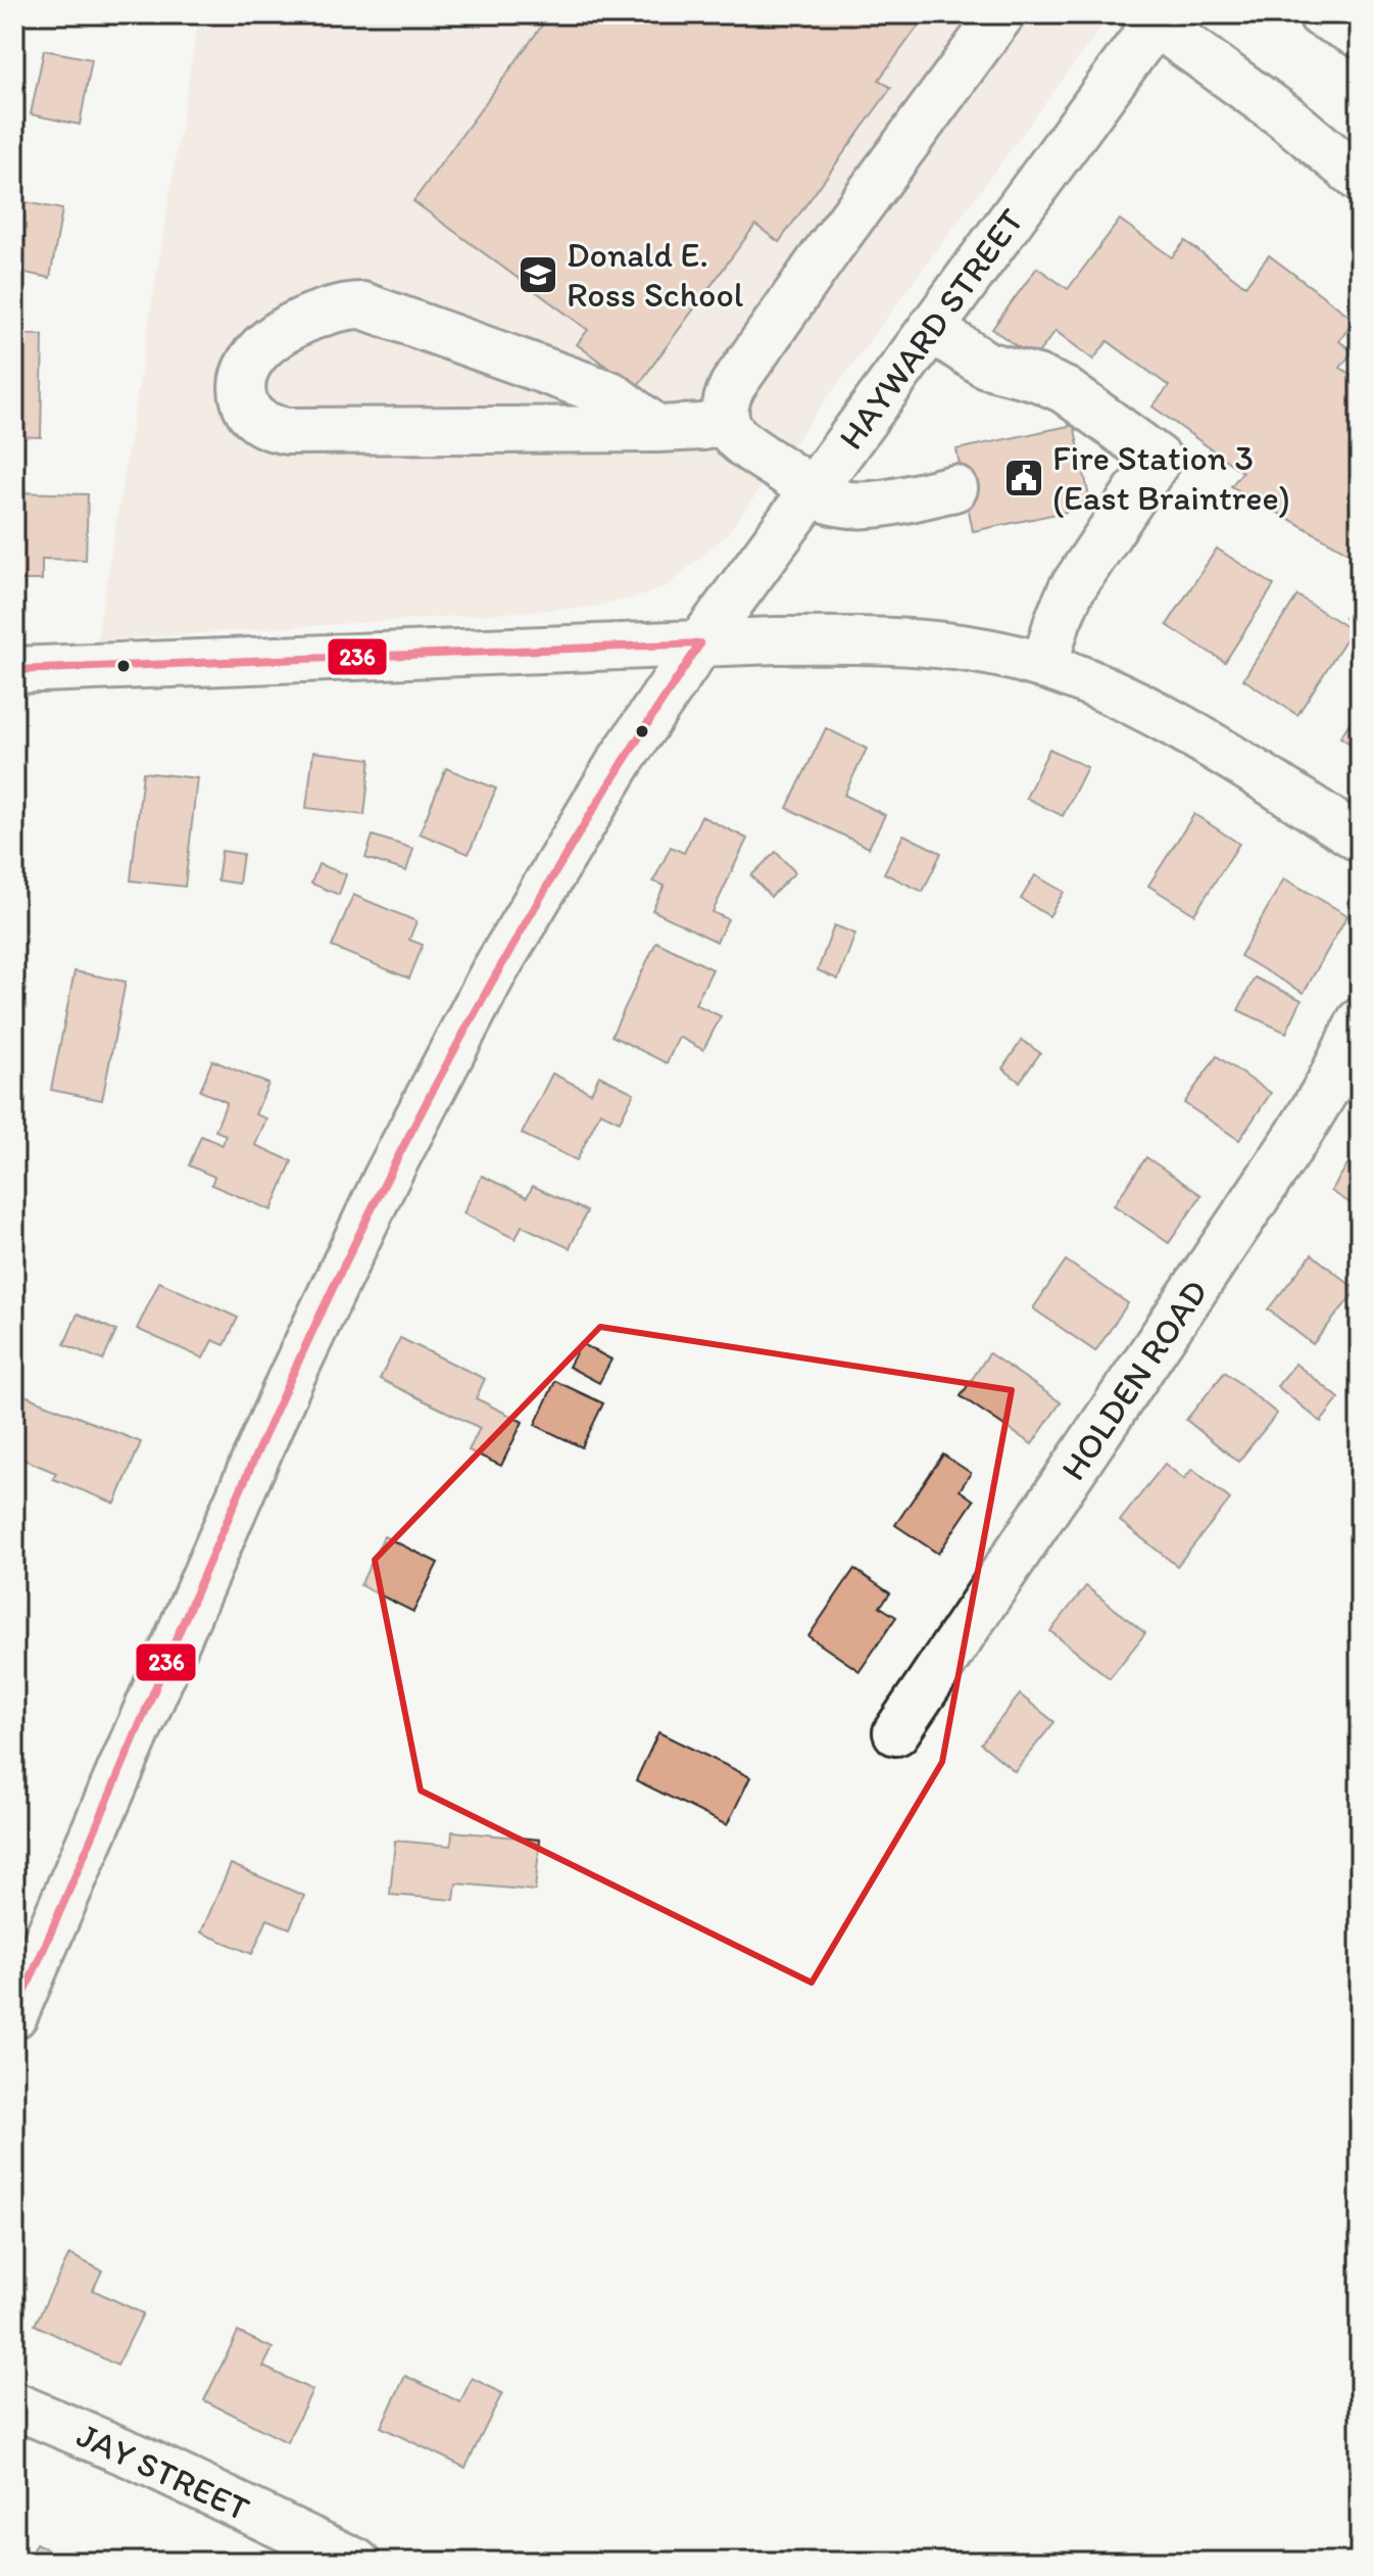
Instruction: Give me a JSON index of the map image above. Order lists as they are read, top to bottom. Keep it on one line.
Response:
{"streets":{"main road":["HAYWARD STREET","HOLDEN ROAD","JAY STREET"]},"places":{"school or university":["Donald E. Ross School"],"public building":["Fire Station 3 (East Braintree)"]},"lines":["transit line 236"]}
